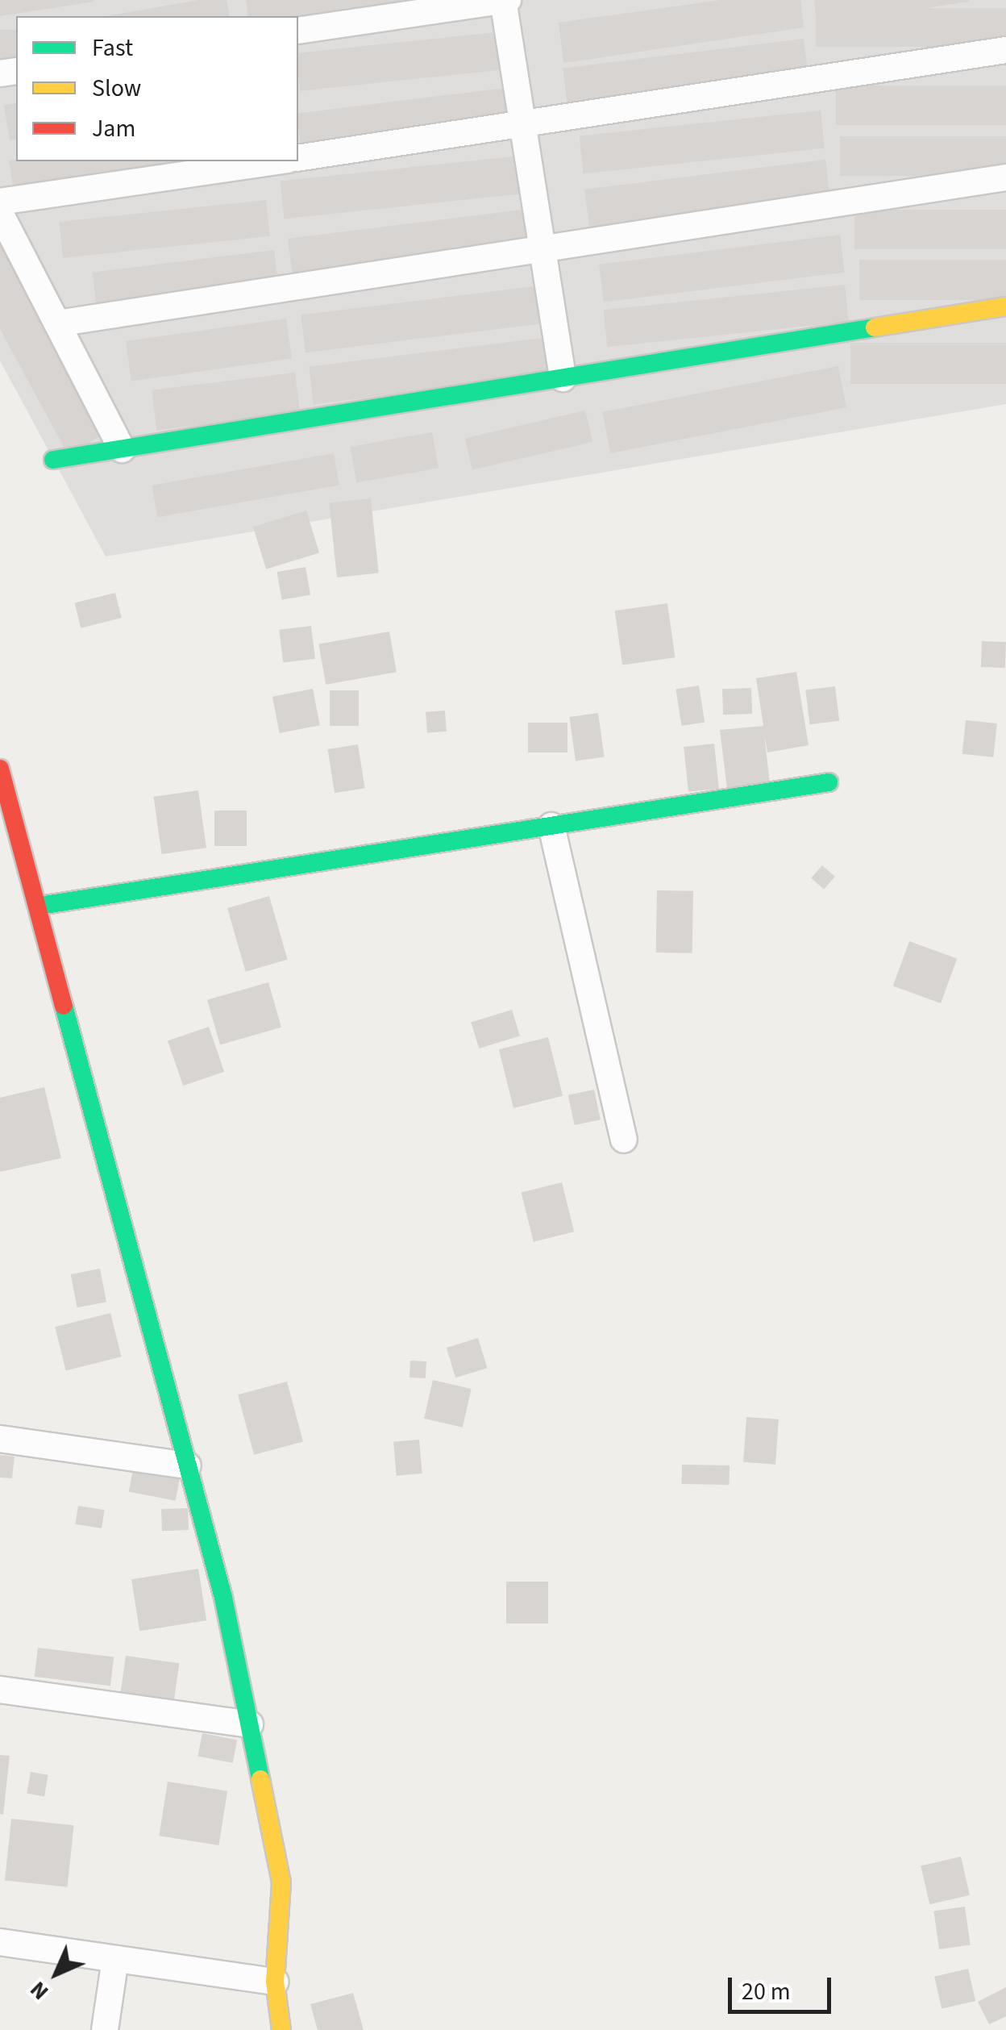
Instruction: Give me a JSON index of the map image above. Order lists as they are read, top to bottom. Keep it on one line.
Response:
{"legend":["Fast","Slow","Jam"],"scale_bar":"20 m","north":"bottom left"}
